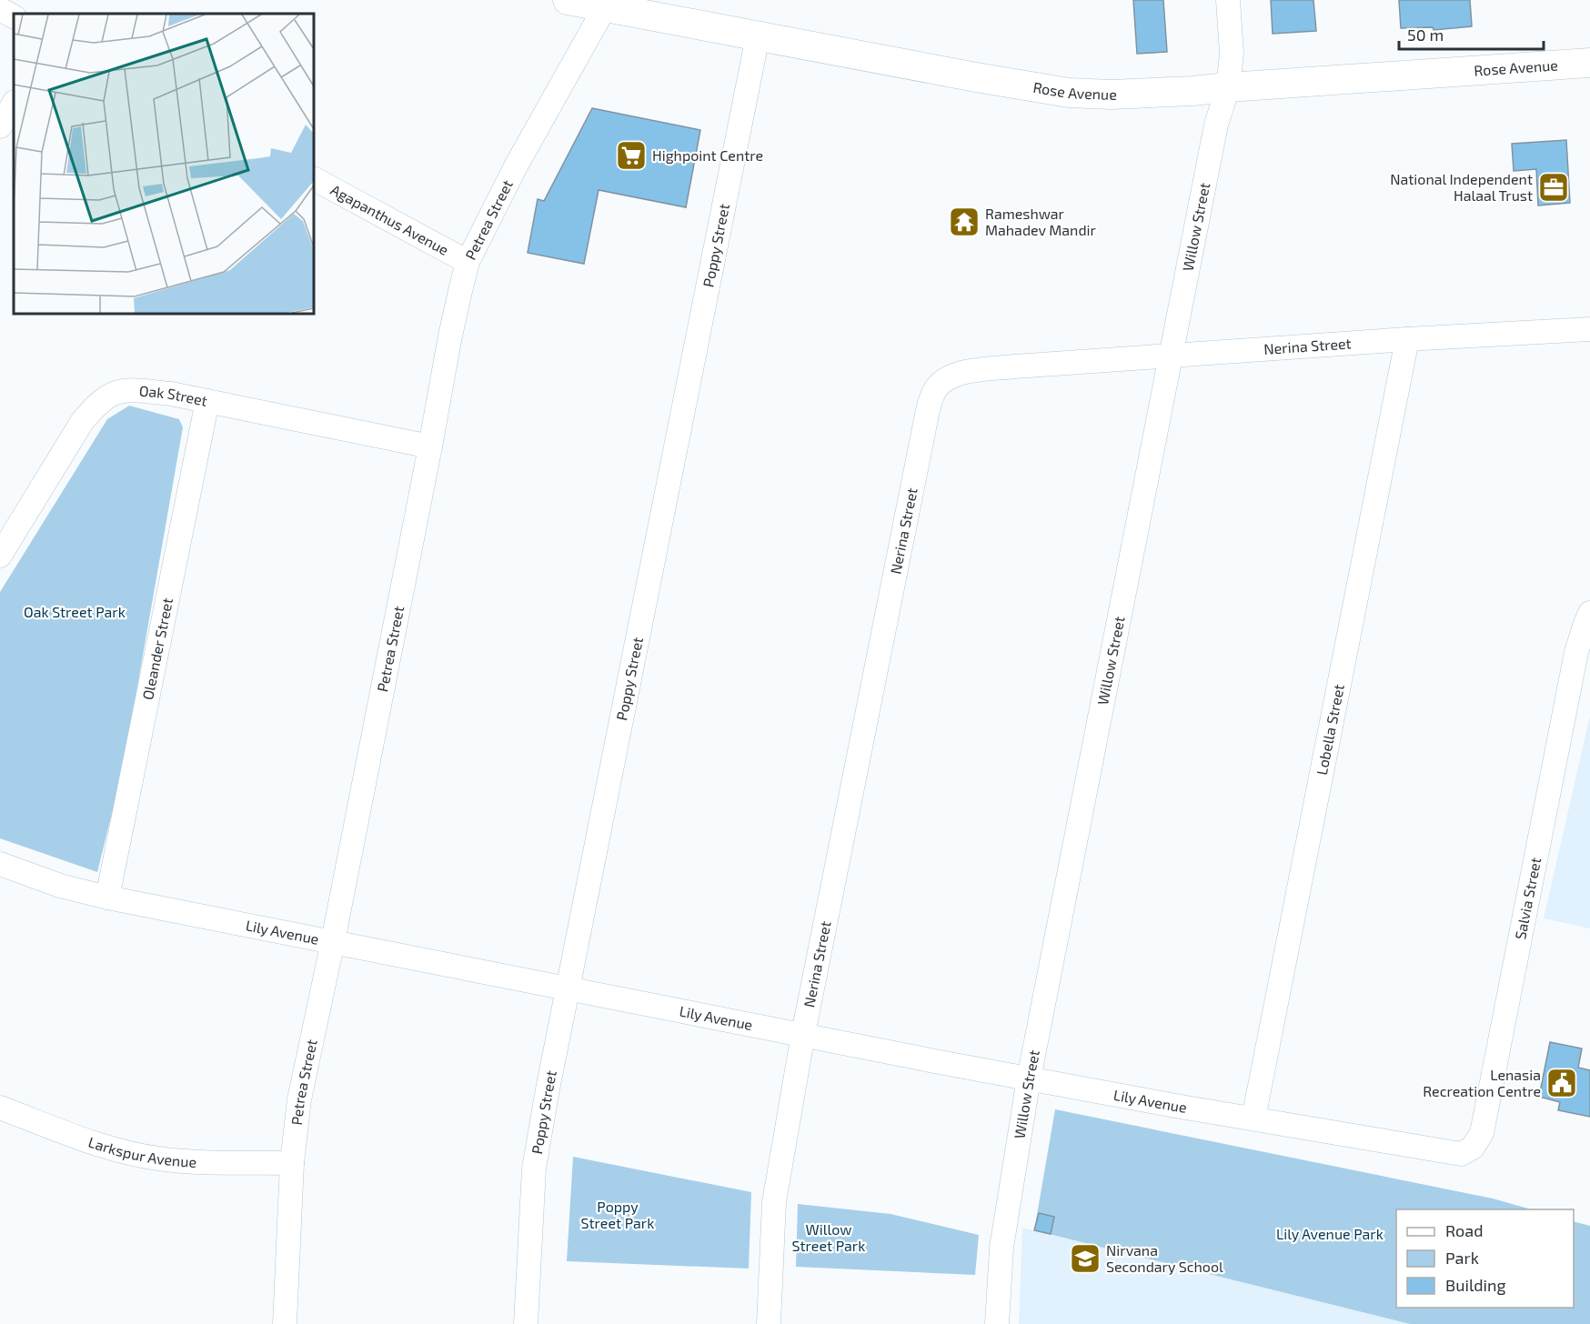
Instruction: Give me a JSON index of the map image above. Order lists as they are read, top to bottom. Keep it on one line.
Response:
{"streets":{"street":["Rose Avenue","Agapanthus Avenue","Petrea Street","Willow Street","Poppy Street","Nerina Street","Oak Street","Oleander Street","Lobella Street","Salvia Street","Lily Avenue","Larkspur Avenue"]},"crossings":[["Rose Avenue","Petrea Street"],["Rose Avenue","Willow Street"],["Rose Avenue","Poppy Street"],["Agapanthus Avenue","Petrea Street"],["Petrea Street","Oak Street"],["Petrea Street","Lily Avenue"],["Petrea Street","Larkspur Avenue"],["Willow Street","Nerina Street"],["Willow Street","Lily Avenue"],["Poppy Street","Lily Avenue"],["Nerina Street","Lobella Street"],["Nerina Street","Lily Avenue"],["Oak Street","Oleander Street"],["Oleander Street","Lily Avenue"],["Lobella Street","Lily Avenue"],["Salvia Street","Lily Avenue"]],"parks":["Oak Street Park","Poppy Street Park","Willow Street Park","Lily Avenue Park"],"places":{"supermarket":["Highpoint Centre"],"office":["National Independent Halaal Trust"],"temple":["Rameshwar Mahadev Mandir"],"public building":["Lenasia Recreation Centre"],"school or university":["Nirvana Secondary School"]},"legend":["Road","Park","Building"],"scale_bar":"50 m"}
